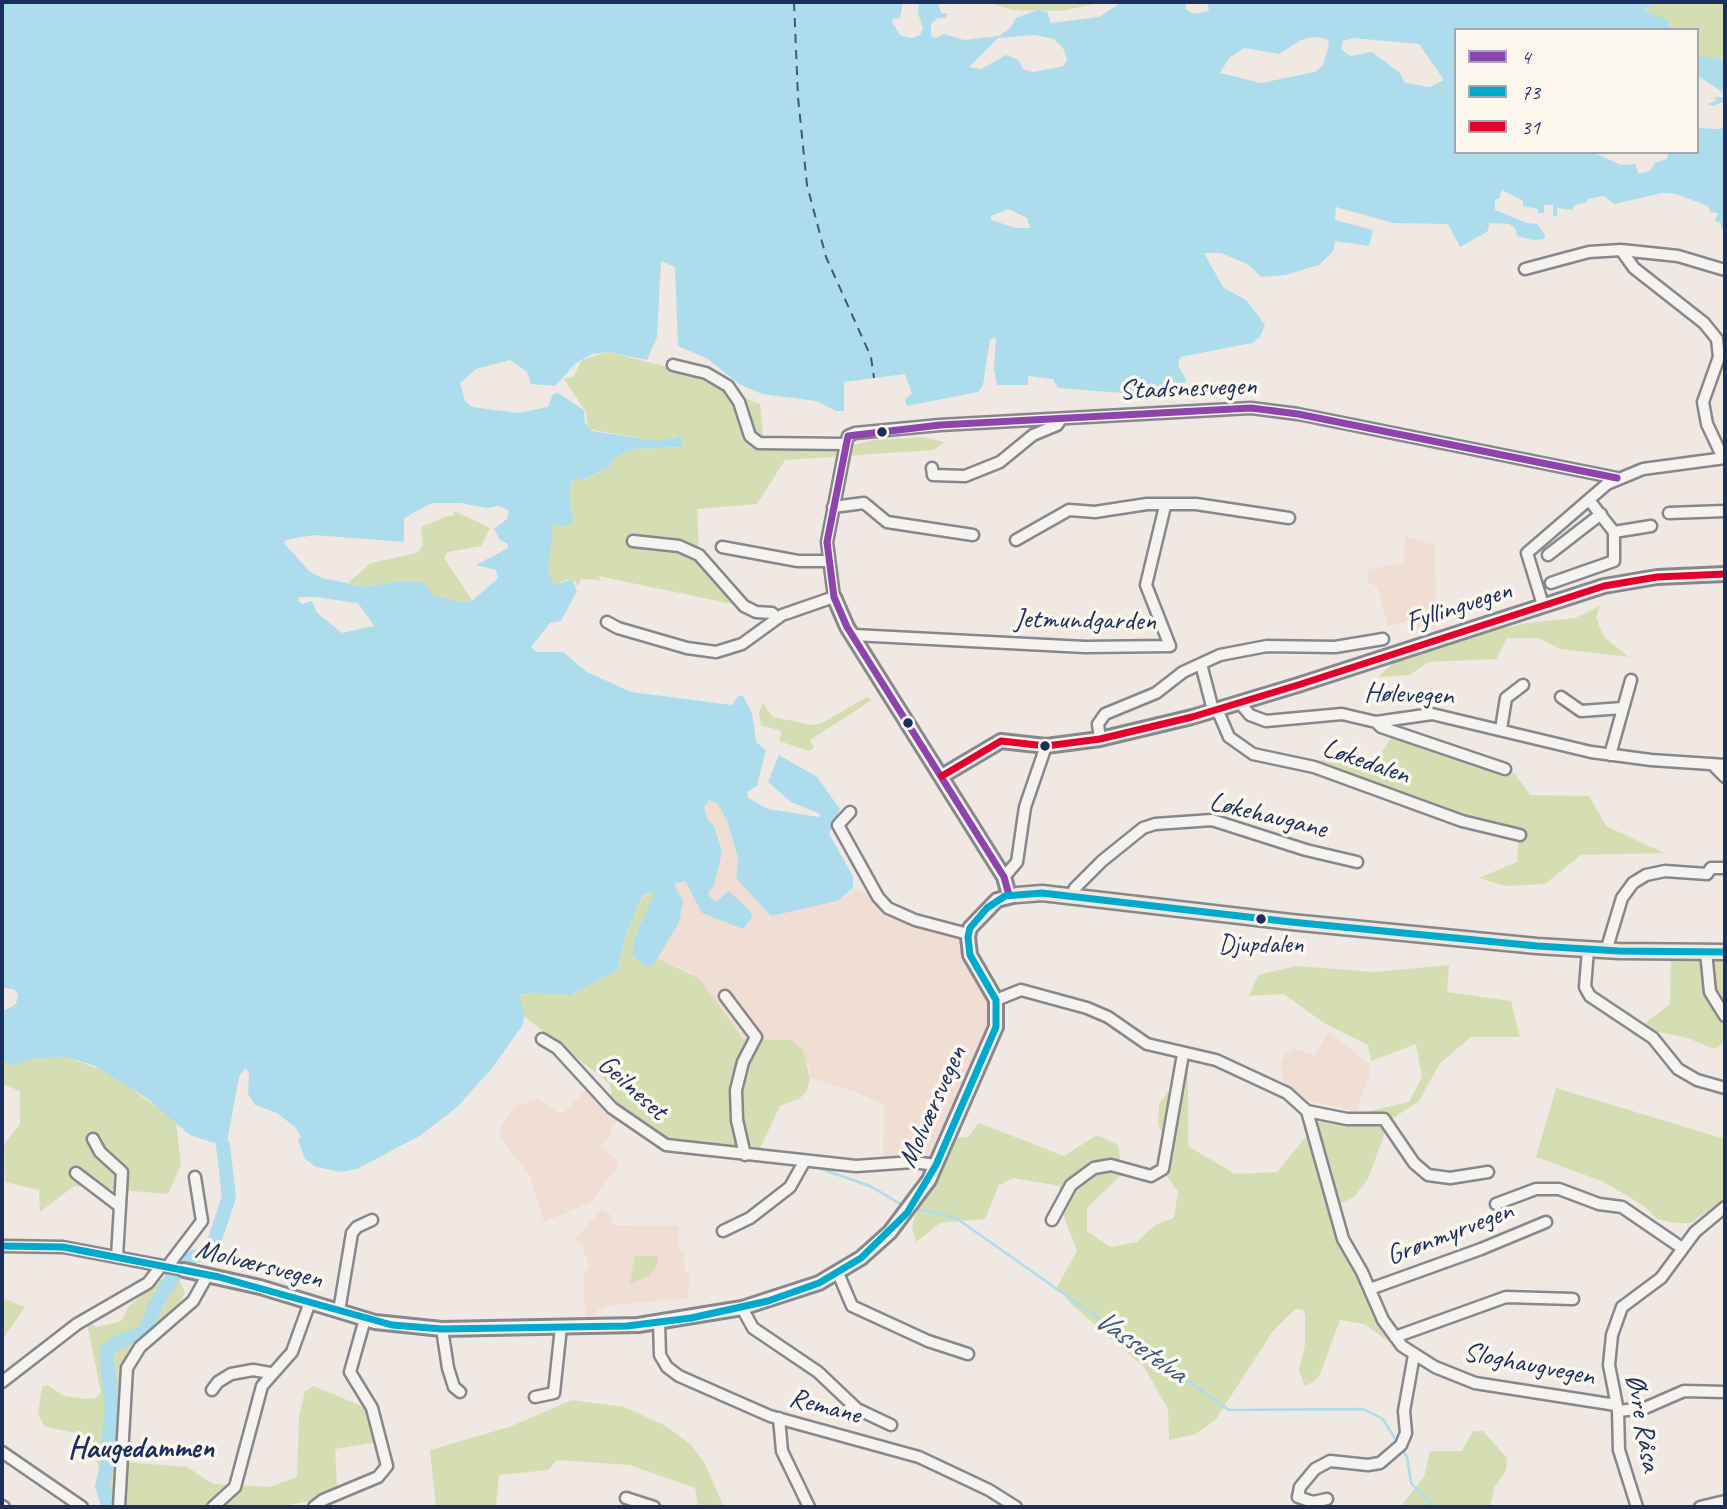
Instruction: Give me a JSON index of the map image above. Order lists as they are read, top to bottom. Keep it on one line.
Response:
{"streets":{"street":["Stadsnesvegen","Fyllingvegen","Jetmundgarden","Hølevegen","Løkedalen","Løkehaugane","Geilneset","Molværsvegen","Grønmyrvegen","Sloghaugvegen","Remane","Øvre Råsa"]},"crossings":[["Fyllingvegen","Hølevegen"],["Fyllingvegen","Løkedalen"],["Geilneset","Molværsvegen"],["Molværsvegen","Remane"],["Grønmyrvegen","Sloghaugvegen"],["Sloghaugvegen","Øvre Råsa"]],"districts":["Haugedammen"],"water":["Vassetelva"],"places":["Djupdalen"],"lines":["transit line 4","transit line 31","transit line 73"],"legend":["4","73","31"]}
